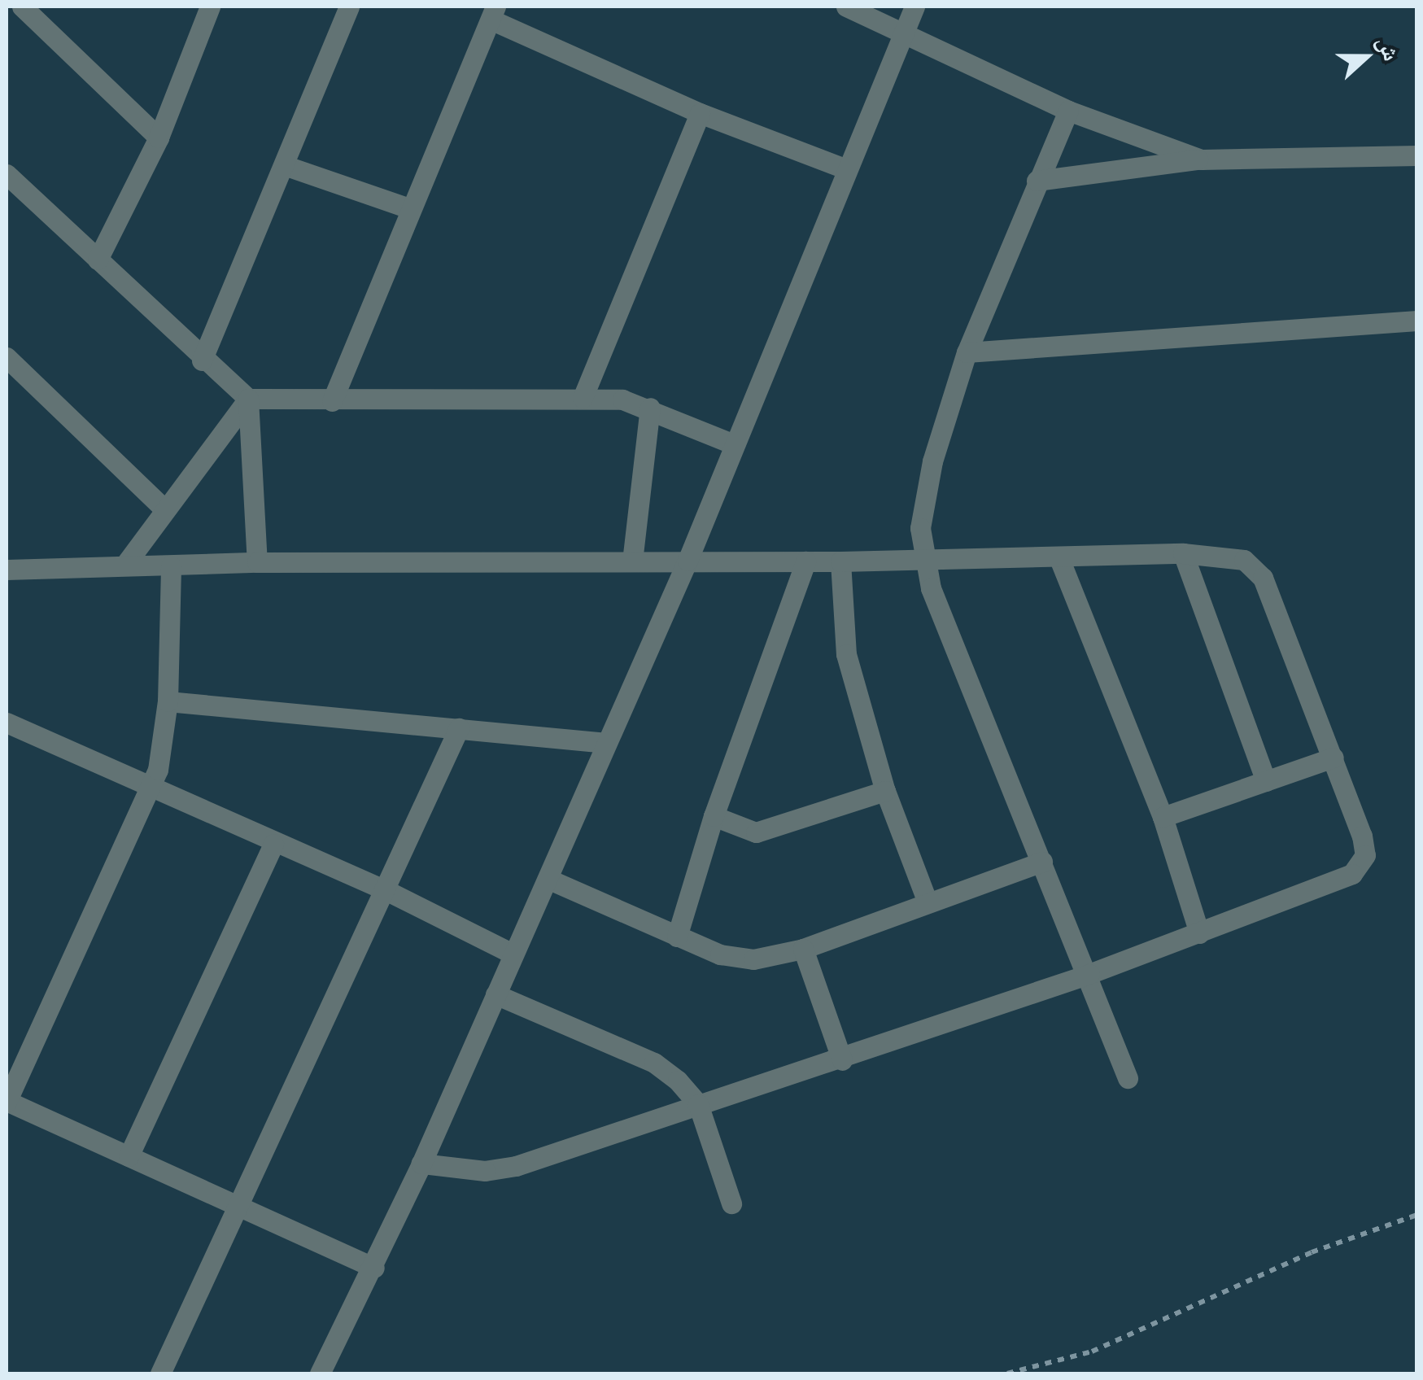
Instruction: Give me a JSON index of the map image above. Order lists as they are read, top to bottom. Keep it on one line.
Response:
{"north":"right"}
